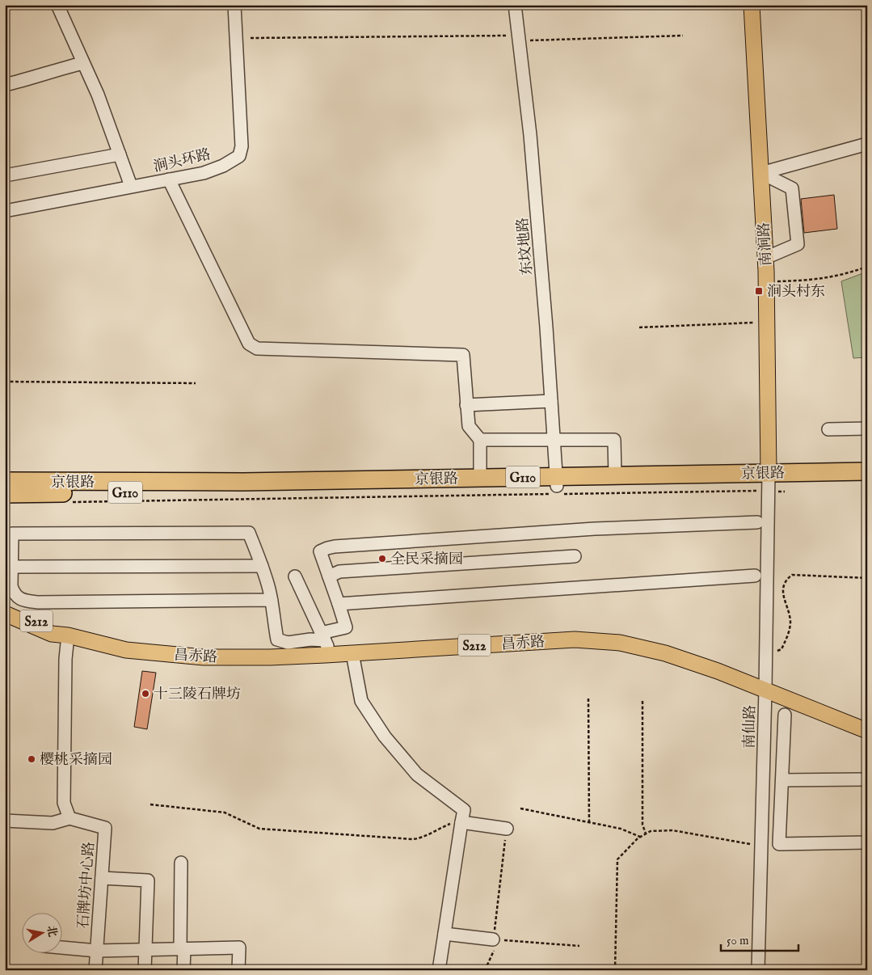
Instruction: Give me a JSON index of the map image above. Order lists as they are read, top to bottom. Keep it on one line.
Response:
{"streets":{"highway":["京银路","G110"],"main road":["南涧路","S212","昌赤路"],"street":["涧头环路","东坟地路","南仙路","石牌坊中心路"]},"crossings":[["南涧路","京银路"],["南涧路","南仙路"],["东坟地路","京银路"],["京银路","南仙路"],["昌赤路","南仙路"]],"places":{"transit":["涧头村东"],"other":["全民采摘园","十三陵石牌坊","樱桃采摘园"]},"scale_bar":"50 m","north":"right"}
